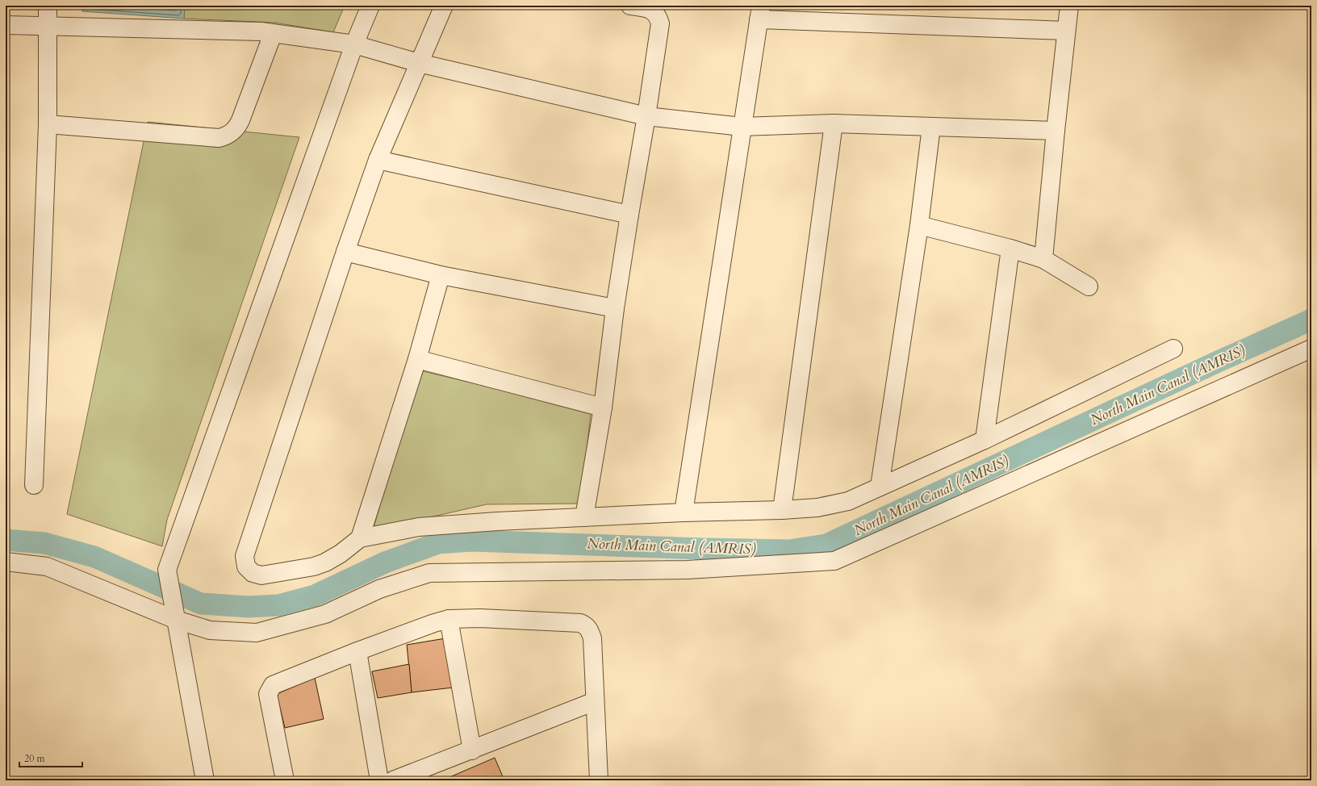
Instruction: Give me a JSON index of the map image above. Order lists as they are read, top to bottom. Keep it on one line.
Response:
{"water":["North Main Canal (AMRIS)"],"scale_bar":"20 m"}
